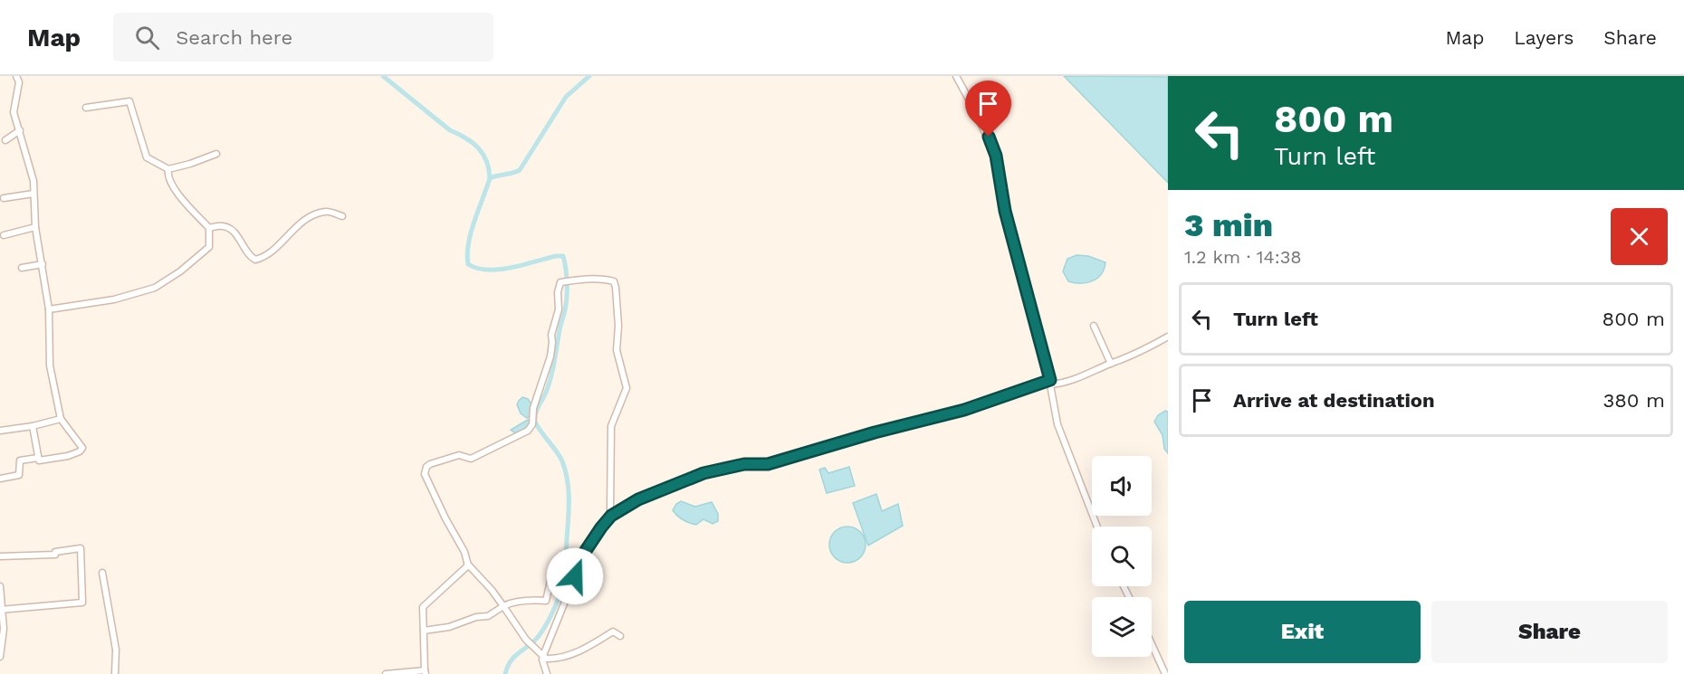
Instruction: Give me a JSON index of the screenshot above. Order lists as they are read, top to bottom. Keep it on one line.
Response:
{"page":{"header":"Map","search":"Search here","nav":["Map","Layers","Share"],"turn":["800 m","Turn left"],"heading":["3 min","1.2 km · 14:38"],"list":[{"name":"Turn left","value":"800 m"},{"name":"Arrive at destination","value":"380 m"}],"buttons":["Exit","Share"]}}
